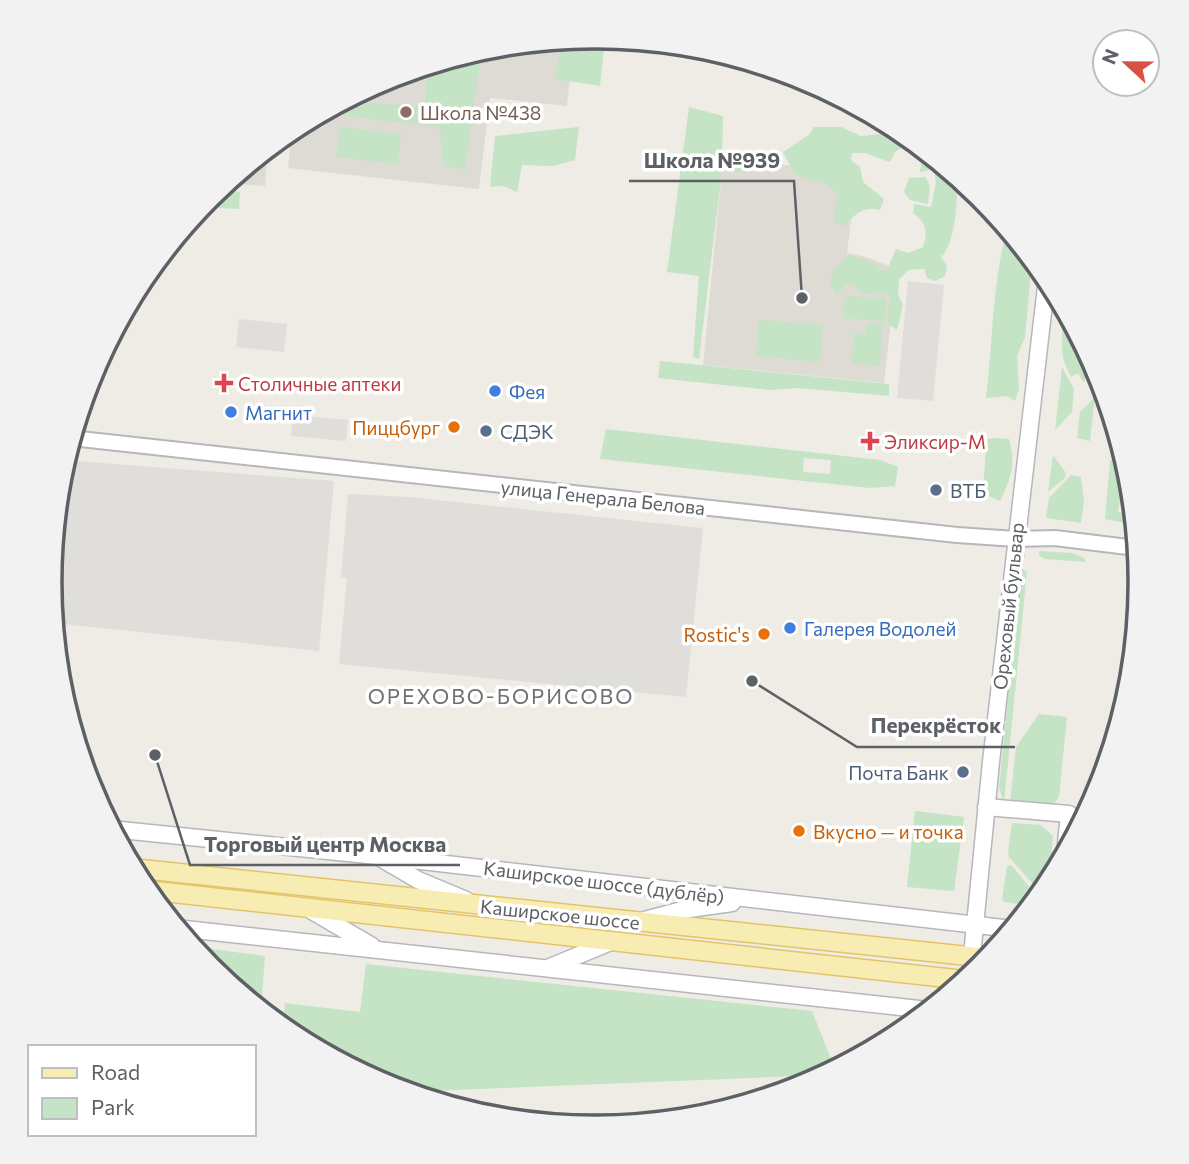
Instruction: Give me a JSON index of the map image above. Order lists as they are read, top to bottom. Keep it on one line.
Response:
{"streets":{"main road":["Ореховый бульвар","Каширское шоссе (дублёр)","Каширское шоссе"],"street":["улица Генерала Белова"]},"crossings":[["улица Генерала Белова","Ореховый бульвар"],["Ореховый бульвар","Каширское шоссе (дублёр)"]],"districts":["ОРЕХОВО-БОРИСОВО"],"places":{"other":["Школа №438","Школа №939","Фея","Магнит","Пиццбург","СДЭК","ВТБ","Галерея Водолей","Rostic's","Перекрёсток","Торговый центр Москва","Почта Банк","Вкусно — и точка"],"health":["Столичные аптеки","Эликсир-М"]},"legend":["Road","Park"],"north":"left"}
